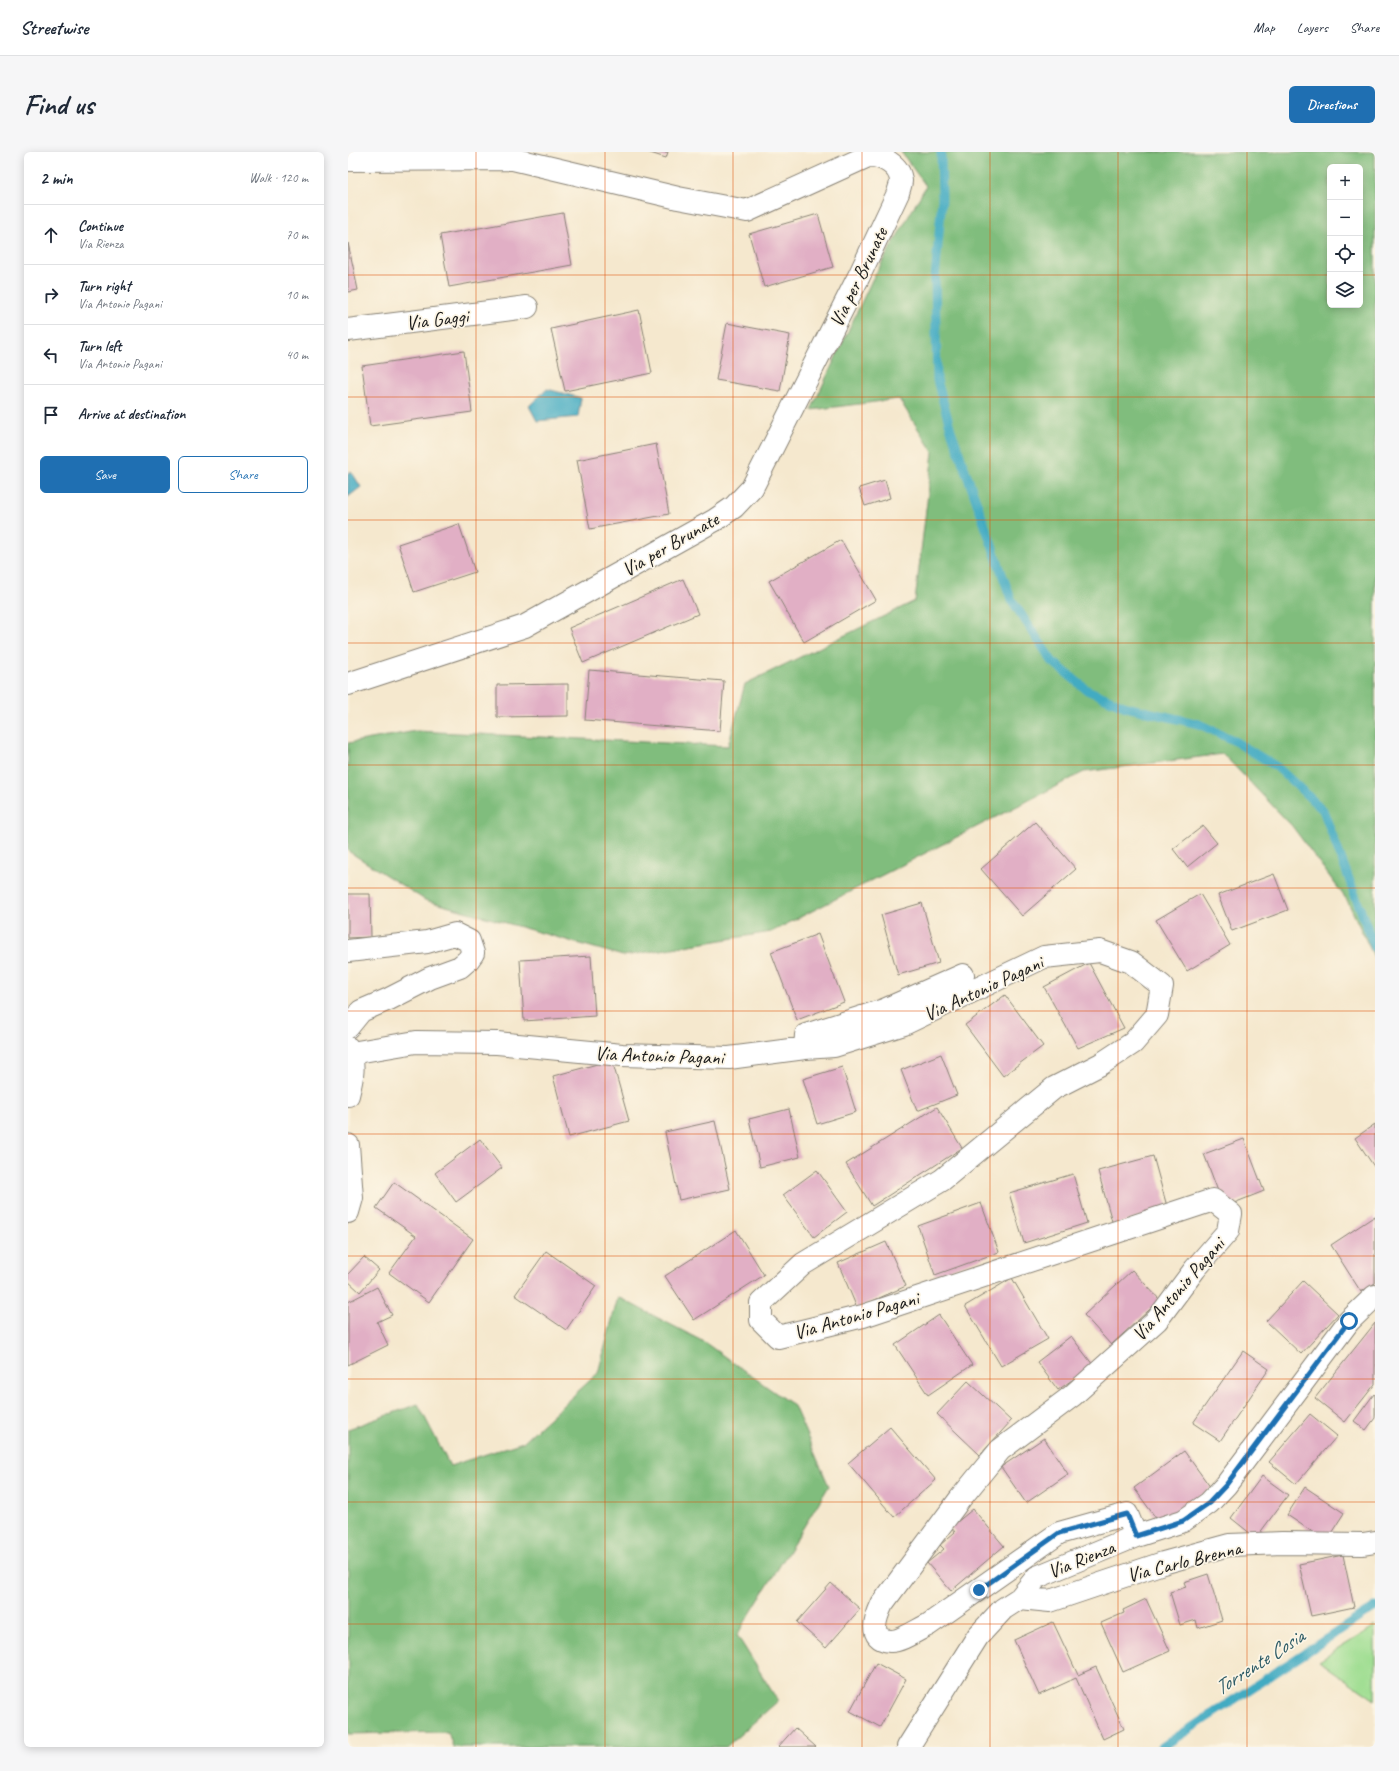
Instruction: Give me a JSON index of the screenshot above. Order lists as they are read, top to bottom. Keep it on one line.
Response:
{"streets":{"street":["Via per Brunate","Via Gaggi","Via Antonio Pagani","Via Rienza","Via Carlo Brenna"]},"crossings":[["Via Antonio Pagani","Via Rienza"],["Via Rienza","Via Carlo Brenna"]],"water":["Torrente Cosia"],"page":{"header":"Streetwise","nav":["Map","Layers","Share"],"buttons":["Directions",["Save","Share"]],"title":"Find us","heading":["2 min","Walk · 120 m"],"map_buttons":["+","−"],"list":[["Continue","Via Rienza","70 m"],["Turn right","Via Antonio Pagani","10 m"],["Turn left","Via Antonio Pagani","40 m"],"Arrive at destination"]}}
